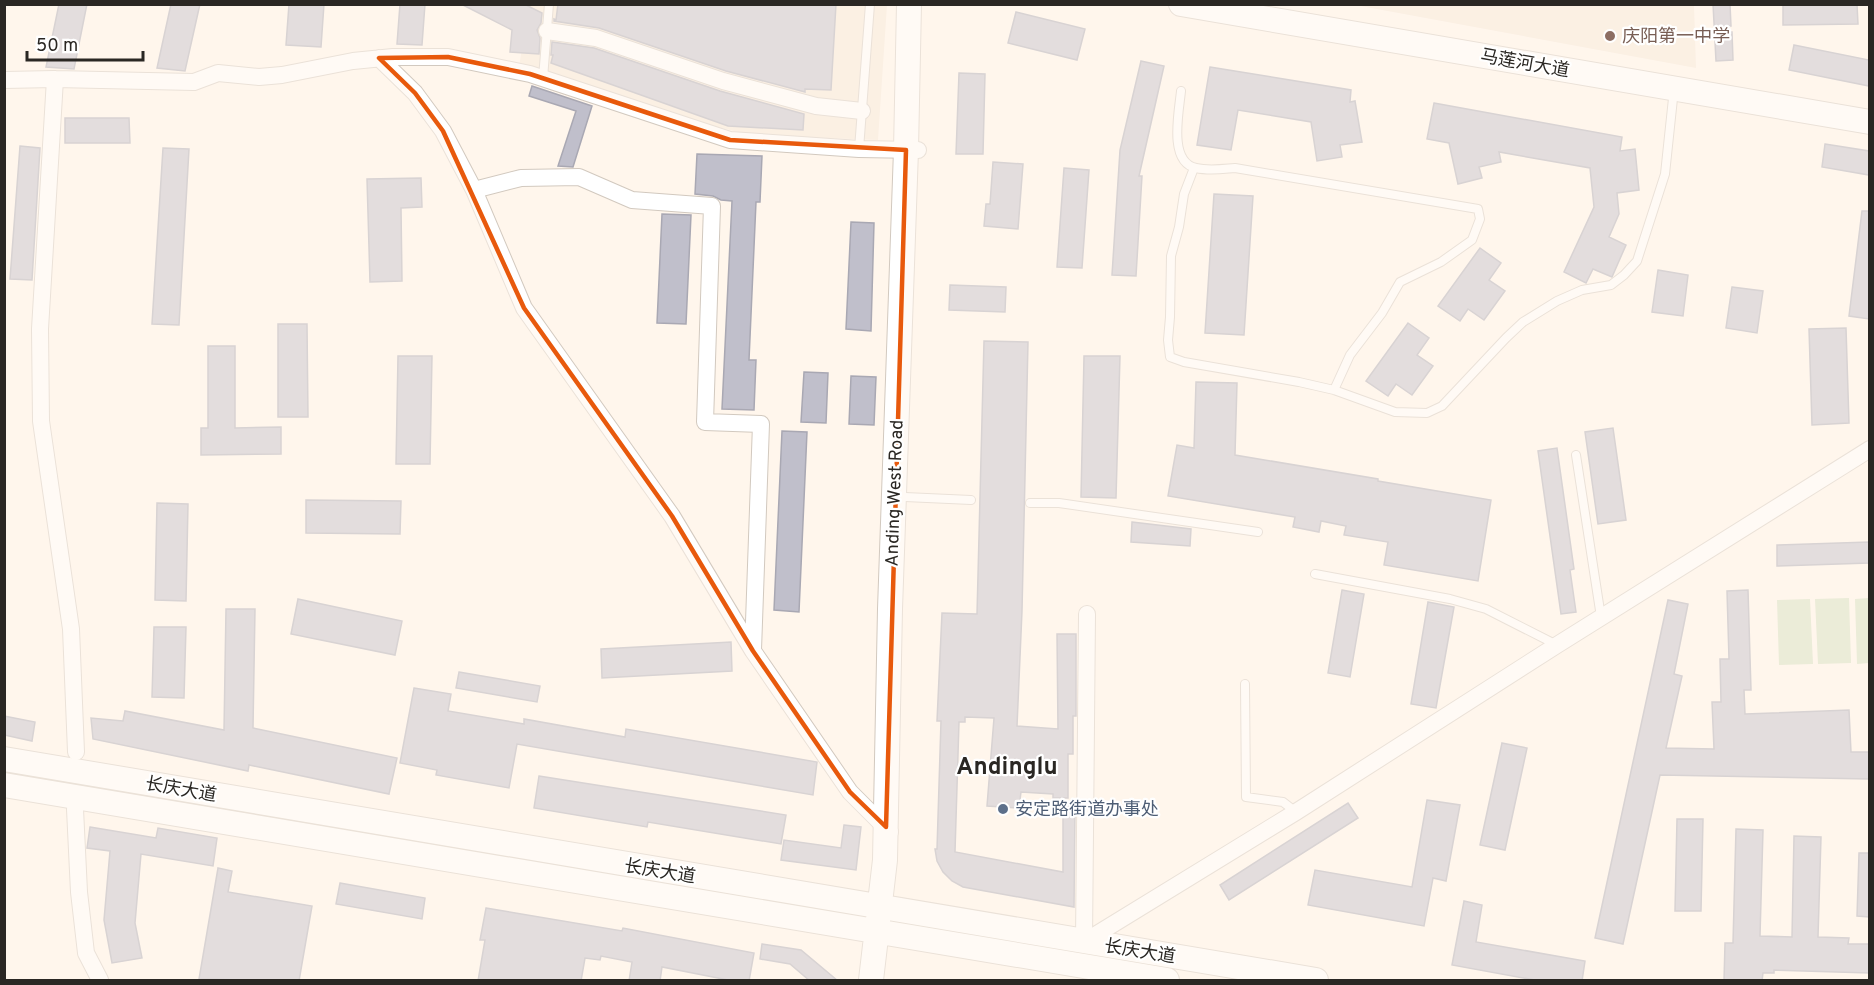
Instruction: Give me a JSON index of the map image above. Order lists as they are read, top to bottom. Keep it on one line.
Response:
{"streets":{"street":["马莲河大道","Anding West Road","长庆大道"]},"crossings":[["Anding West Road","长庆大道"]],"districts":["Andinglu"],"places":["庆阳第一中学","安定路街道办事处"],"scale_bar":"50 m"}
